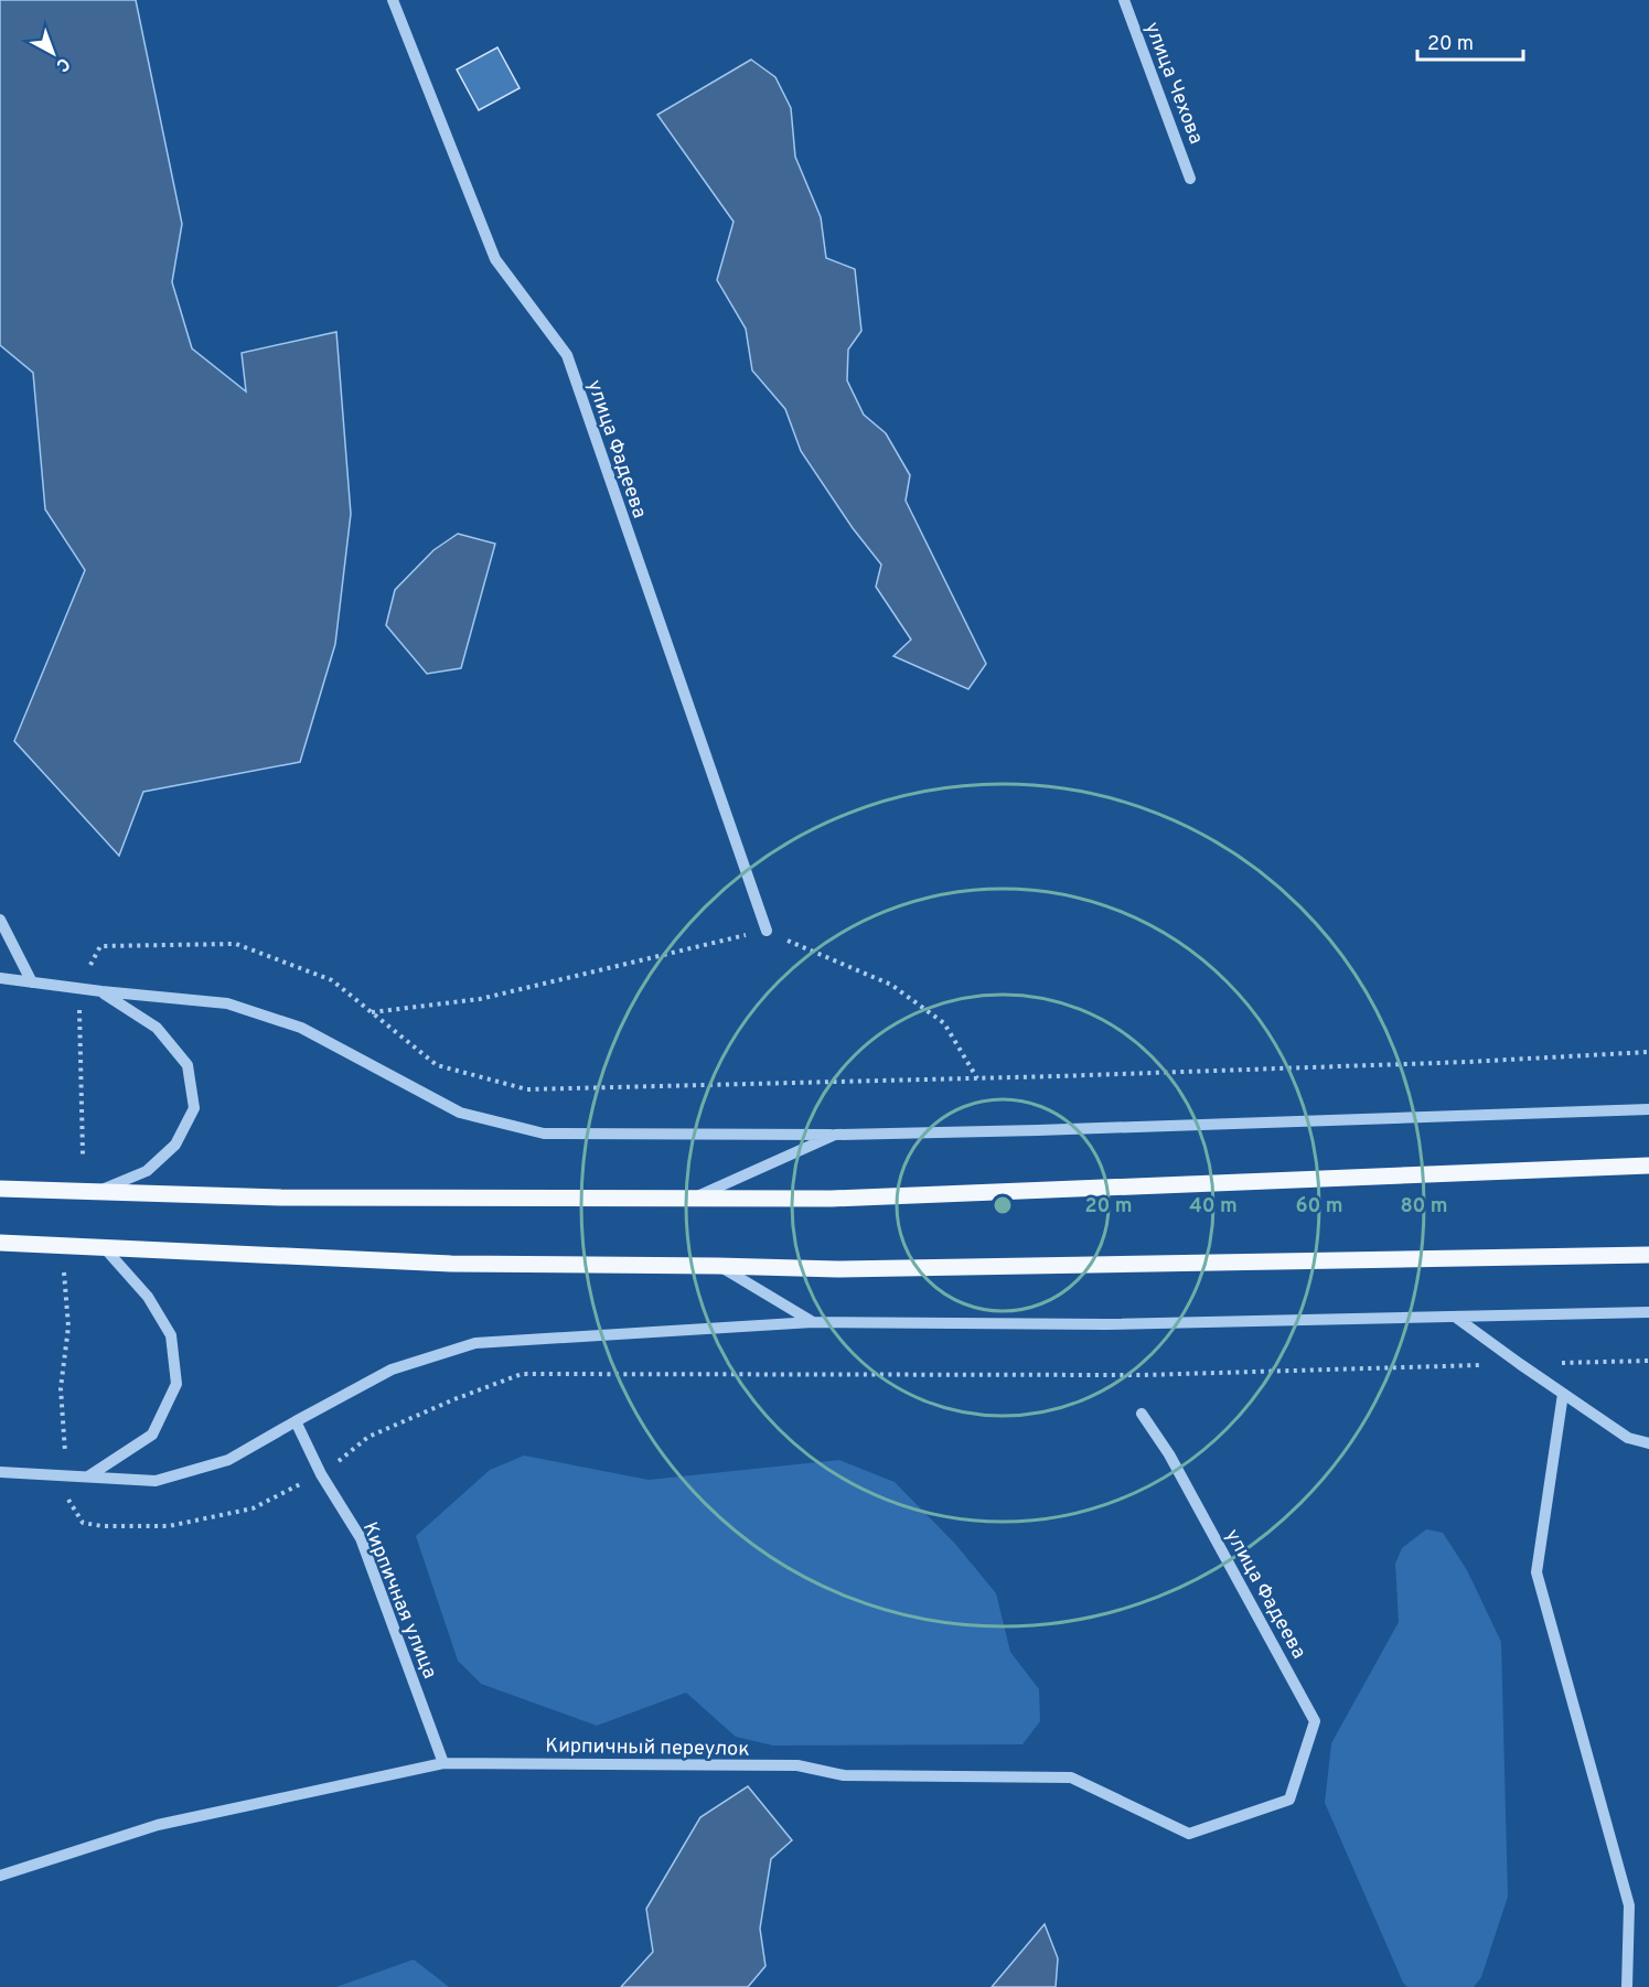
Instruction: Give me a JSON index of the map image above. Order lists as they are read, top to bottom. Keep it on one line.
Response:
{"streets":{"street":["улица Чехова","улица Фадеева","Кирпичная улица","Кирпичный переулок"]},"crossings":[["улица Фадеева","Кирпичный переулок"],["Кирпичная улица","Кирпичный переулок"]],"scale_bar":"20 m","north":"bottom right","rings":["20 m","40 m","60 m","80 m"]}
